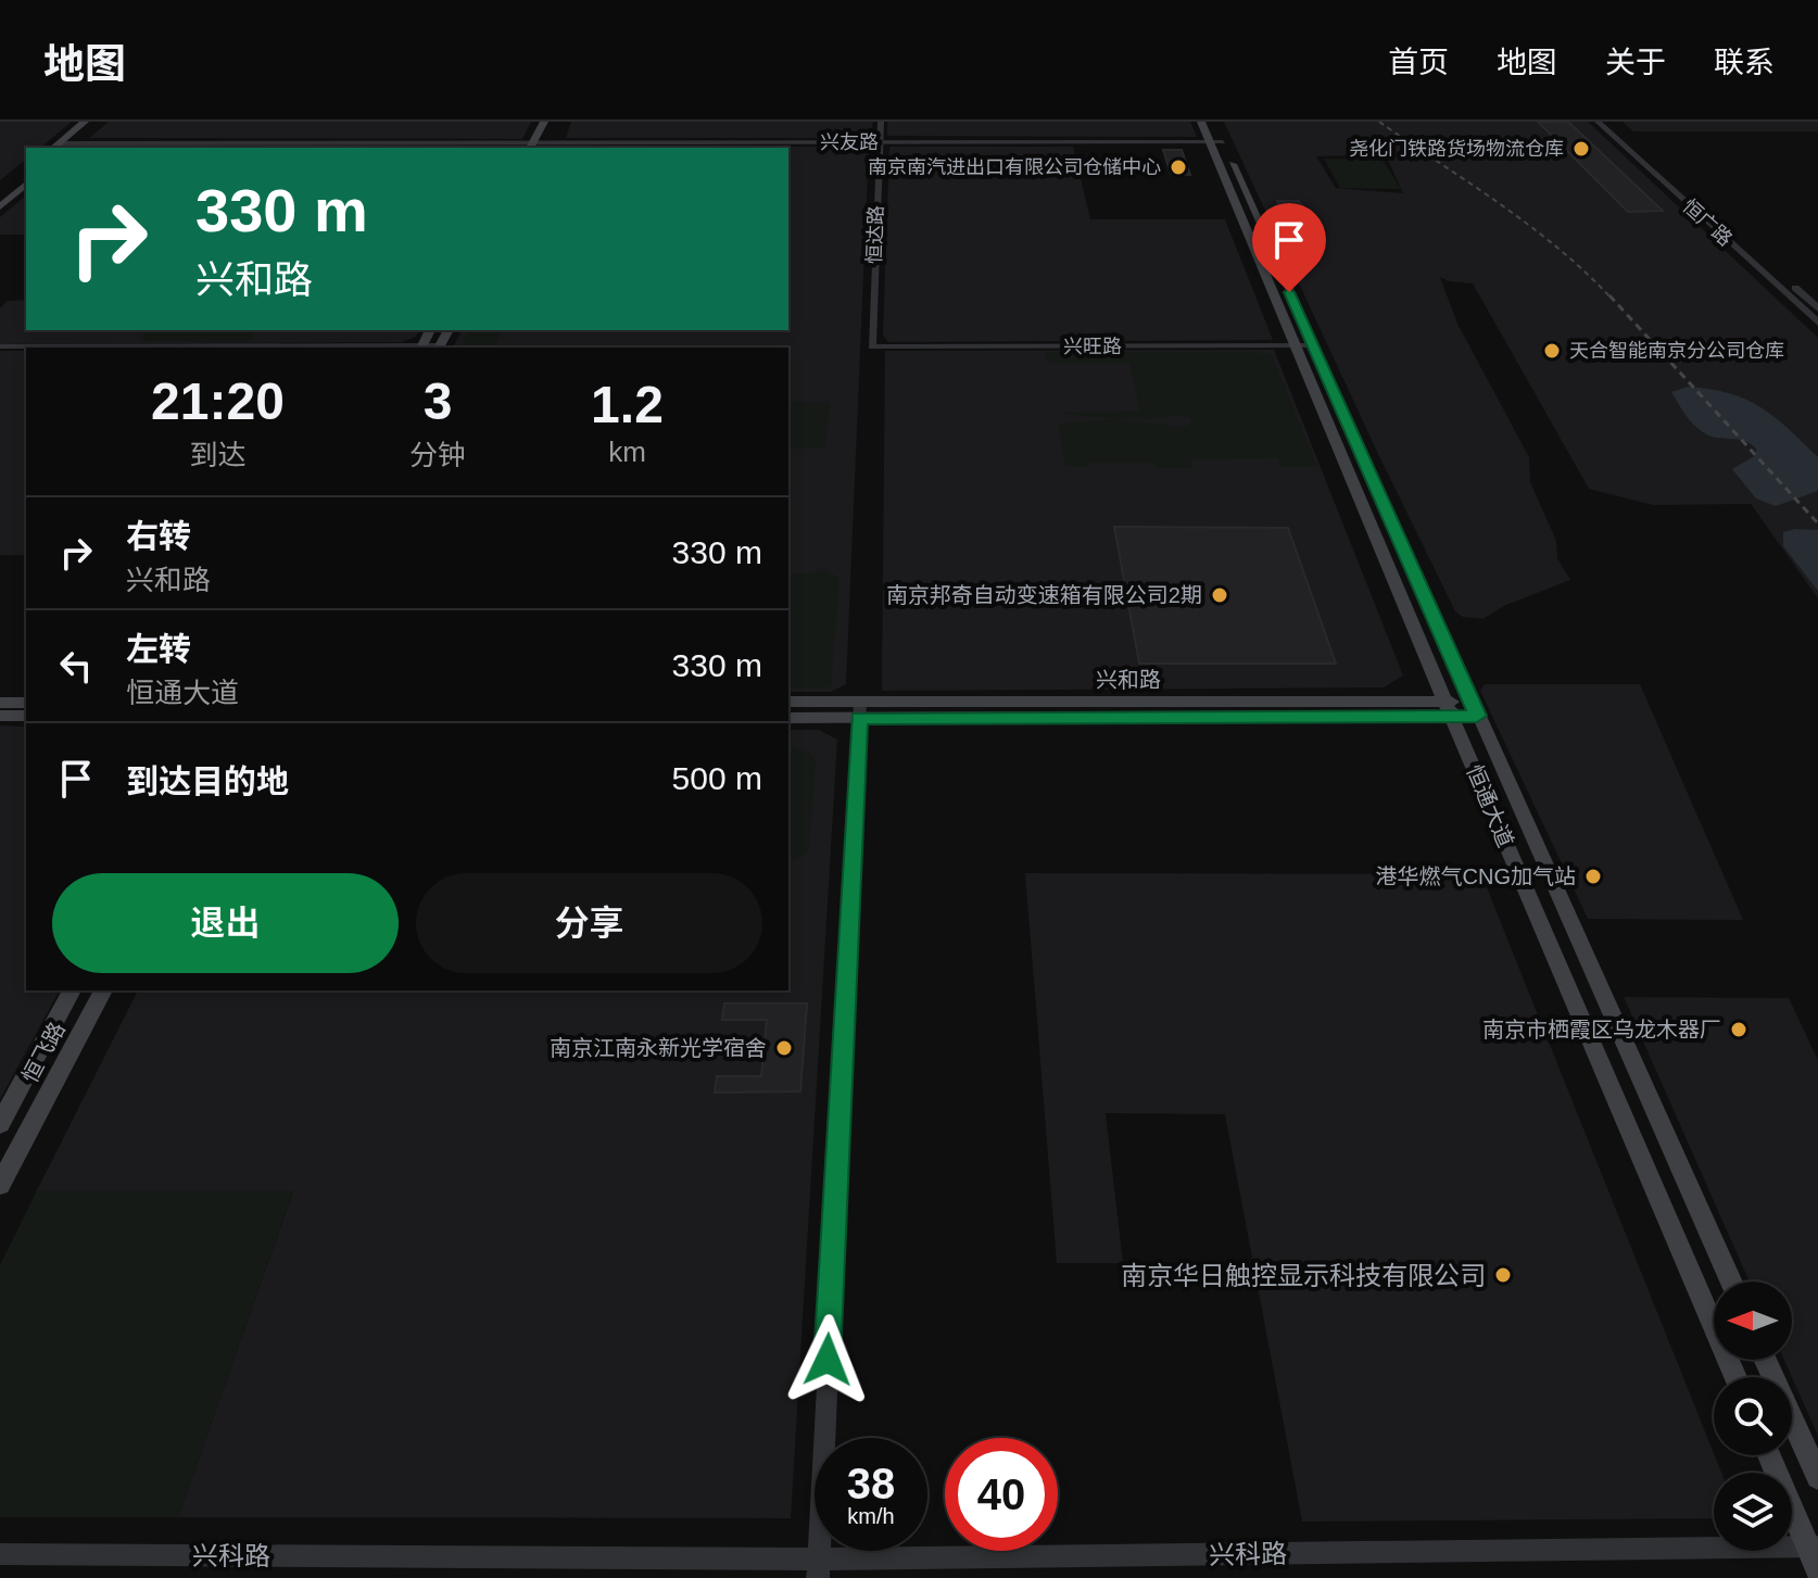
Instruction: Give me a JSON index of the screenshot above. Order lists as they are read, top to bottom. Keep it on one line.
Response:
{"streets":{"main road":["兴和路","恒通大道","恒飞路"],"street":["兴友路","恒广路","恒达路","兴旺路","兴科路"]},"crossings":[["兴友路","恒达路"],["兴友路","恒通大道"],["恒达路","兴旺路"],["兴旺路","恒通大道"],["兴和路","恒通大道"]],"places":["尧化门铁路货场物流仓库","南京南汽进出口有限公司仓储中心","天合智能南京分公司仓库","南京邦奇自动变速箱有限公司2期","港华燃气CNG加气站","南京市栖霞区乌龙木器厂","南京江南永新光学宿舍","南京华日触控显示科技有限公司"],"north":"left","page":{"header":"地图","nav":["首页","地图","关于","联系"],"turn":["330 m","兴和路"],"eta":["21:20","到达","3","分钟","1.2","km"],"list":[{"name":"右转","note":"兴和路","value":"330 m"},{"name":"左转","note":"恒通大道","value":"330 m"},{"name":"到达目的地","value":"500 m"}],"buttons":["退出","分享"],"speed":"38 km/h","limit":"40"}}
